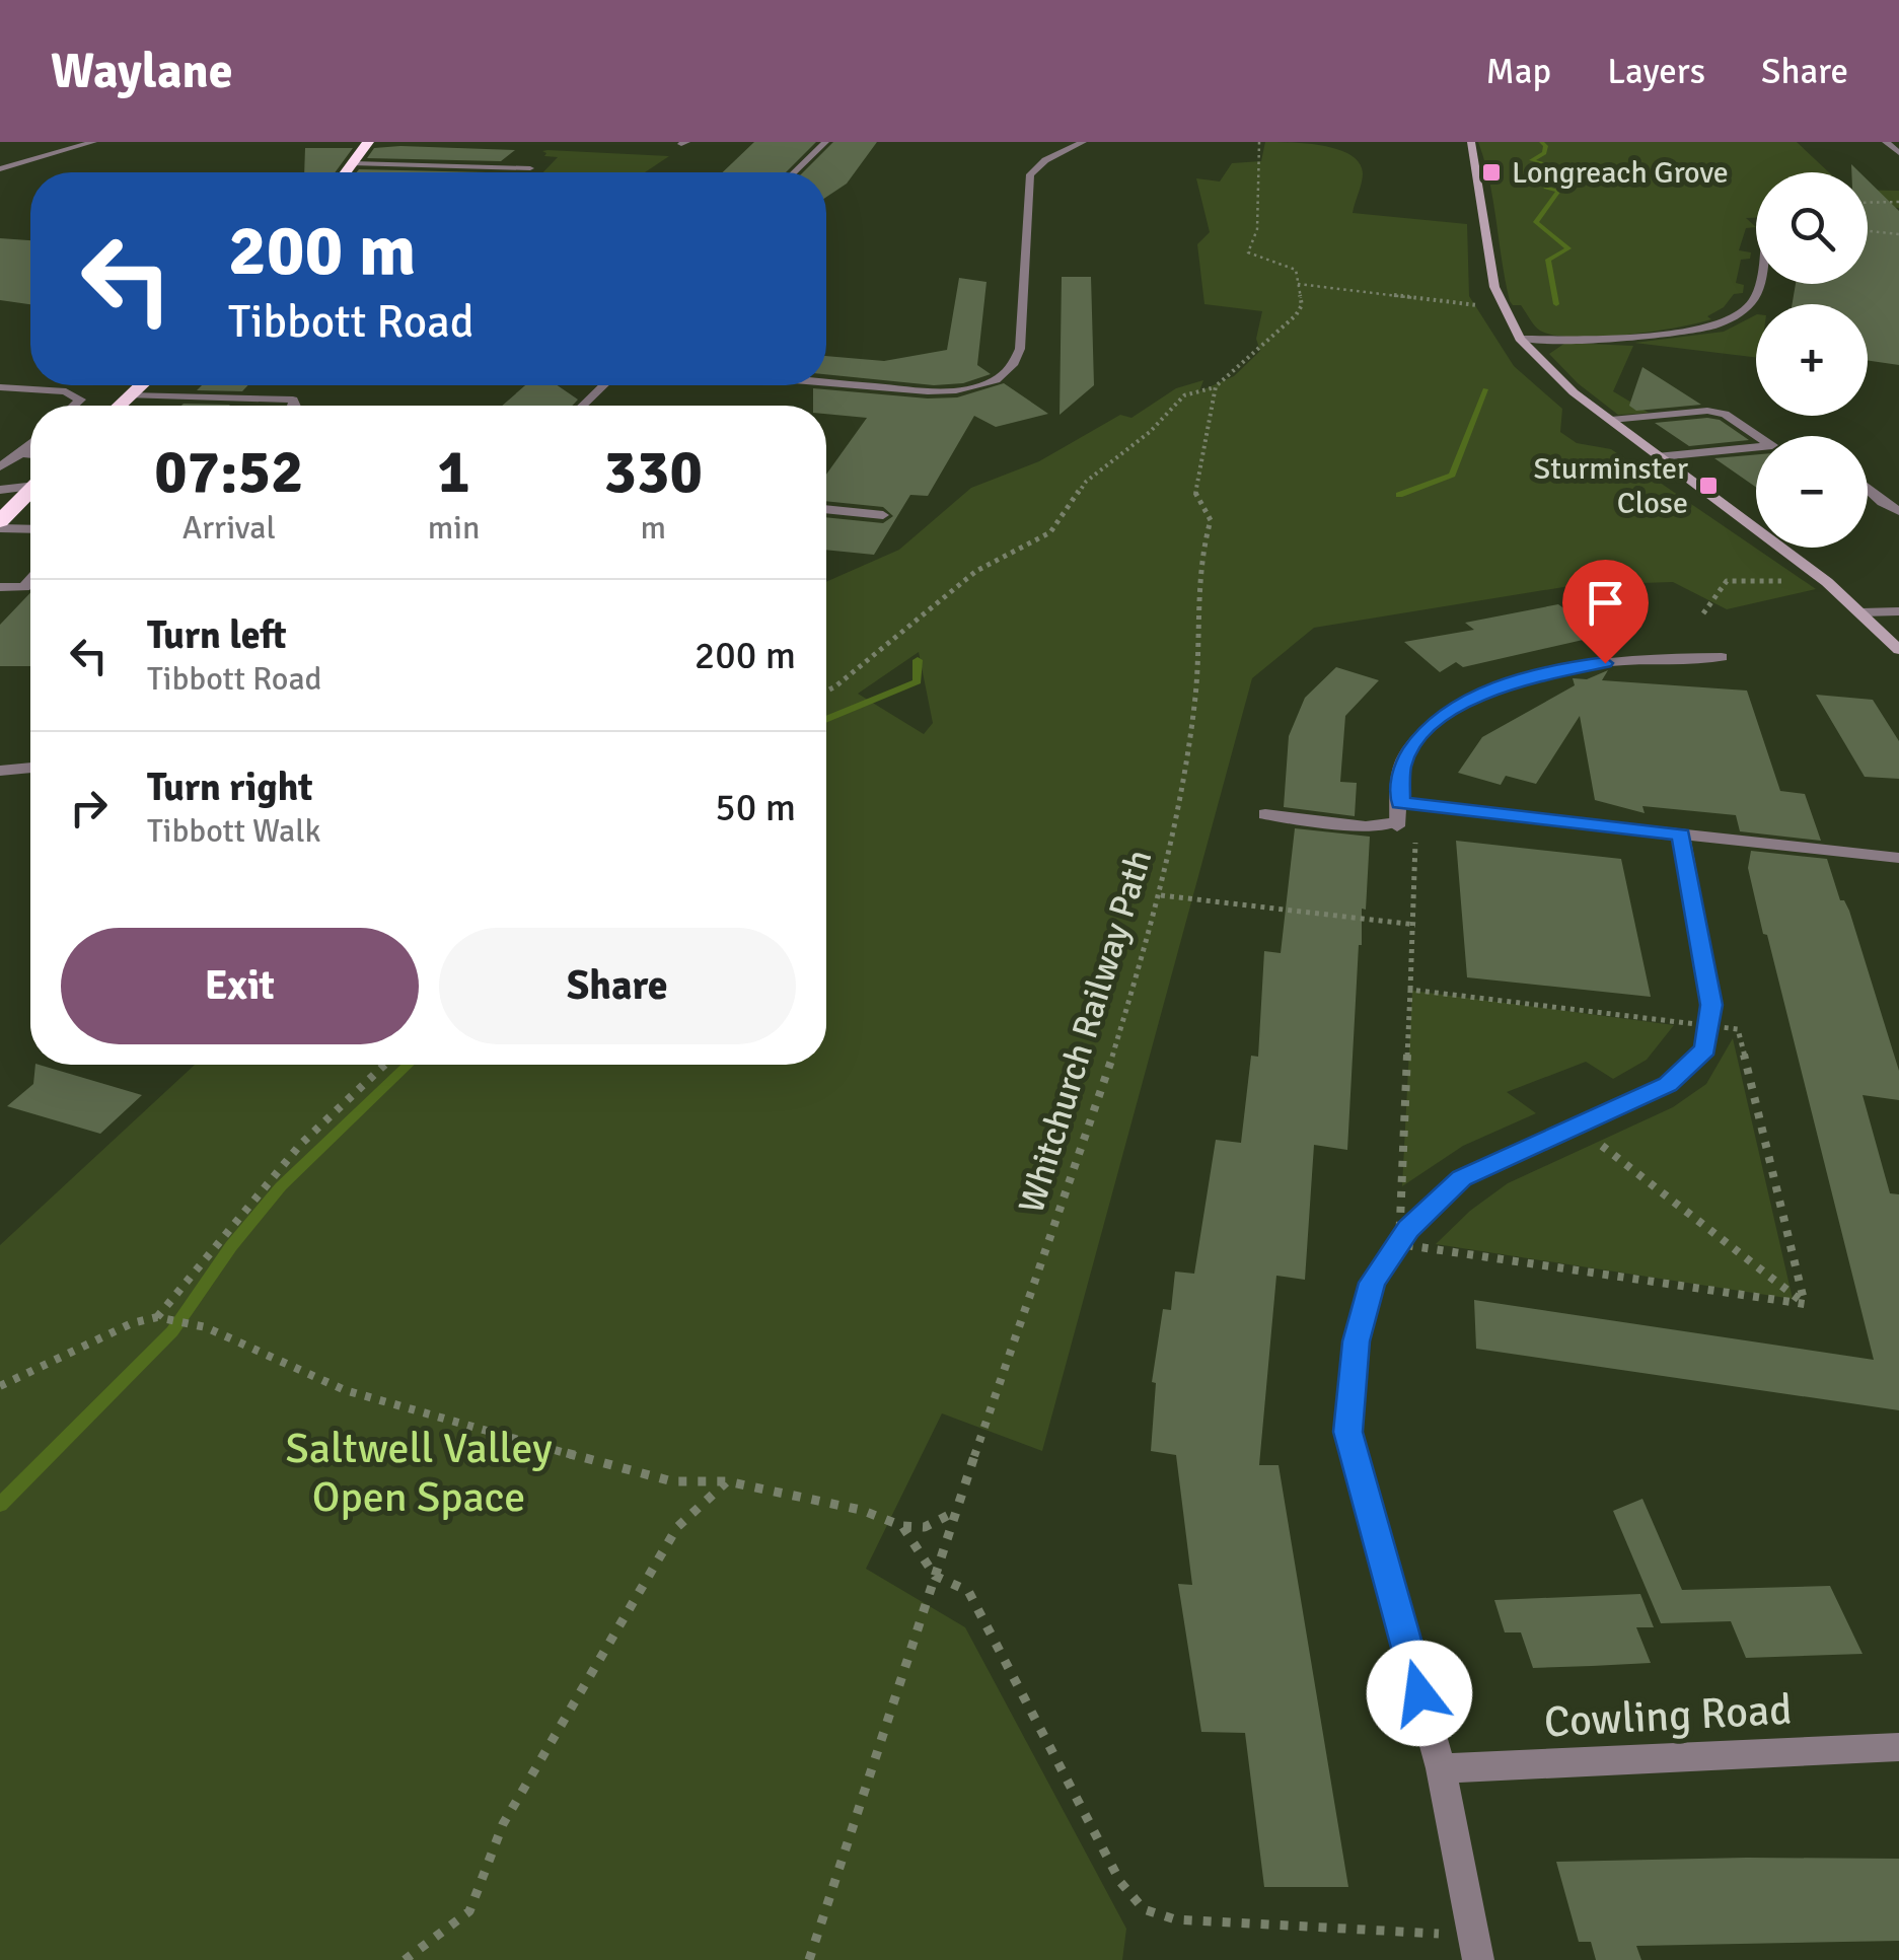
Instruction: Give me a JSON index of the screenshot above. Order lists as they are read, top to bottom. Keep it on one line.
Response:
{"streets":{"street":["Cowling Road"],"path":["Whitchurch Railway Path"]},"parks":["Saltwell Valley Open Space"],"places":{"transit":["Longreach Grove","Sturminster Close"]},"page":{"header":"Waylane","nav":["Map","Layers","Share"],"map_buttons":["+","−"],"turn":["200 m","Tibbott Road"],"eta":["07:52","Arrival","1","min","330","m"],"list":[{"name":"Turn left","note":"Tibbott Road","value":"200 m"},{"name":"Turn right","note":"Tibbott Walk","value":"50 m"}],"buttons":["Exit","Share"]}}
